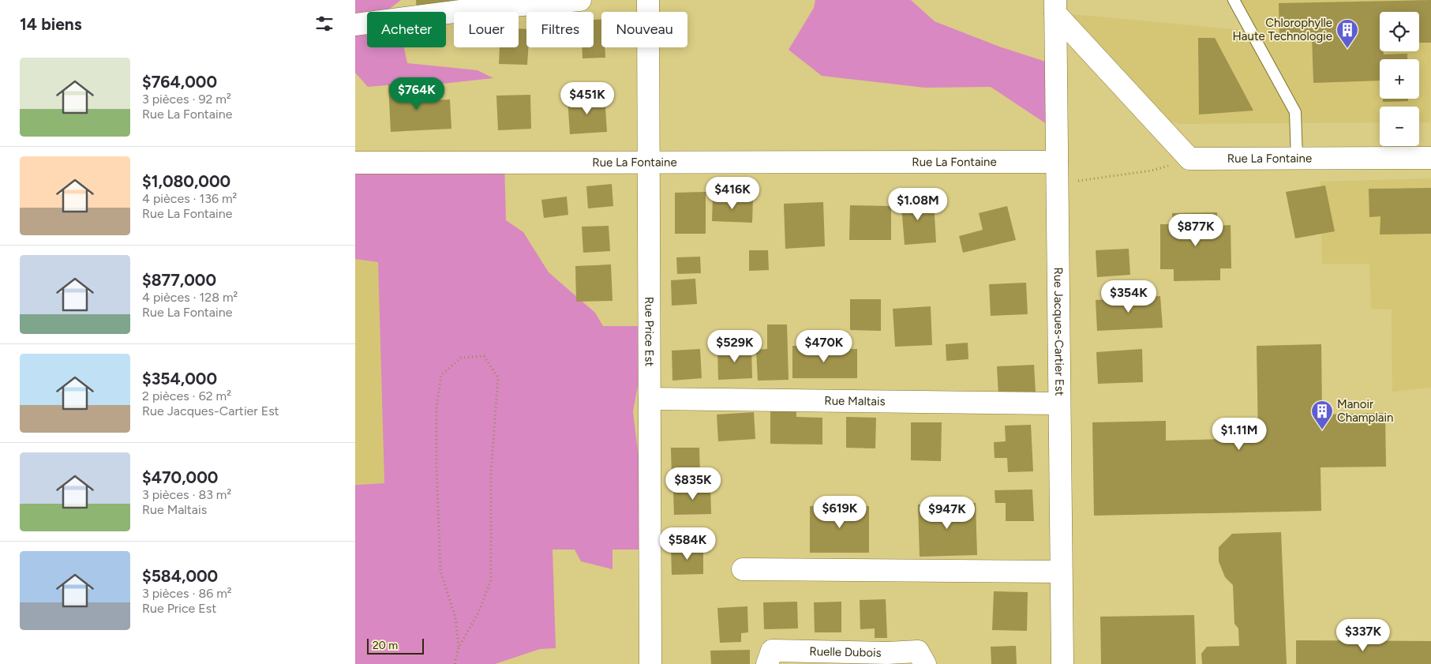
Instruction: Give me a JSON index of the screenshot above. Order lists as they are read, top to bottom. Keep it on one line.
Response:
{"streets":{"street":["Rue La Fontaine","Rue Price Est","Rue Jacques-Cartier Est","Rue Maltais","Ruelle Dubois"]},"crossings":[["Rue La Fontaine","Rue Price Est"],["Rue La Fontaine","Rue Jacques-Cartier Est"],["Rue Price Est","Rue Maltais"],["Rue Jacques-Cartier Est","Rue Maltais"]],"places":{"building":["Chlorophylle Haute Technologie","Manoir Champlain"]},"scale_bar":"20 m","page":{"heading":"14 biens","map_buttons":["+","−"],"chip":["Acheter","Louer","Filtres","Nouveau"],"list":[{"name":"$764,000","note":"3 pièces · 92 m² · Rue La Fontaine"},{"name":"$1,080,000","note":"4 pièces · 136 m² · Rue La Fontaine"},{"name":"$877,000","note":"4 pièces · 128 m² · Rue La Fontaine"},{"name":"$354,000","note":"2 pièces · 62 m² · Rue Jacques-Cartier Est"},{"name":"$470,000","note":"3 pièces · 83 m² · Rue Maltais"},{"name":"$584,000","note":"3 pièces · 86 m² · Rue Price Est"}],"price":["$764K","$451K","$416K","$1.08M","$877K","$354K","$529K","$470K","$1.11M","$835K","$619K","$947K","$584K","$337K"],"scale":"20 m"}}
